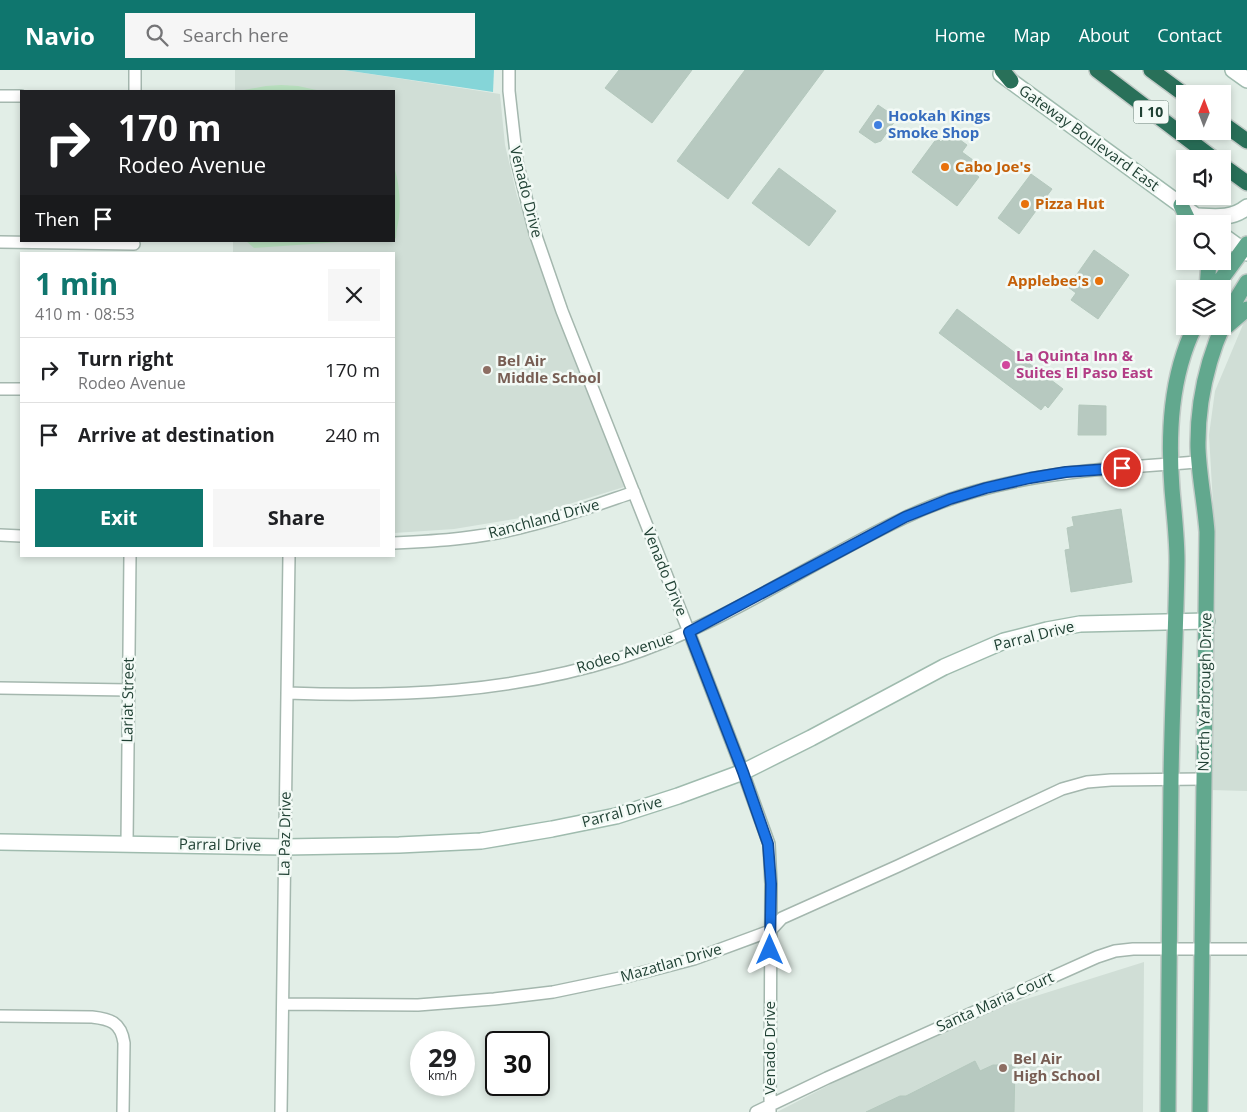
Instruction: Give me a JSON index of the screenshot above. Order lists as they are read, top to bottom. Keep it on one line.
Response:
{"streets":{"highway":["I 10"],"main road":["North Yarbrough Drive"],"street":["Gateway Boulevard East","Venado Drive","Ranchland Drive","Parral Drive","Rodeo Avenue","Lariat Street","La Paz Drive","Mazatlan Drive","Santa Maria Court"]},"crossings":[["Venado Drive","Ranchland Drive"],["Venado Drive","Parral Drive"],["Venado Drive","Rodeo Avenue"],["Venado Drive","Mazatlan Drive"],["Venado Drive","Santa Maria Court"],["Parral Drive","North Yarbrough Drive"],["Parral Drive","Lariat Street"],["Parral Drive","La Paz Drive"],["Rodeo Avenue","North Yarbrough Drive"],["Rodeo Avenue","La Paz Drive"],["North Yarbrough Drive","Mazatlan Drive"],["North Yarbrough Drive","Santa Maria Court"],["La Paz Drive","Mazatlan Drive"]],"places":["Hookah Kings Smoke Shop","Cabo Joe's","Pizza Hut","Applebee's","La Quinta Inn & Suites El Paso East","Bel Air Middle School","Bel Air High School"],"north":"top","page":{"header":"Navio","search":"Search here","nav":["Home","Map","About","Contact"],"turn":["170 m","Rodeo Avenue"],"then":"Then","heading":["1 min","410 m · 08:53"],"list":[{"name":"Turn right","note":"Rodeo Avenue","value":"170 m"},{"name":"Arrive at destination","value":"240 m"}],"buttons":["Exit","Share"],"speed":"29 km/h","limit":"30"}}
